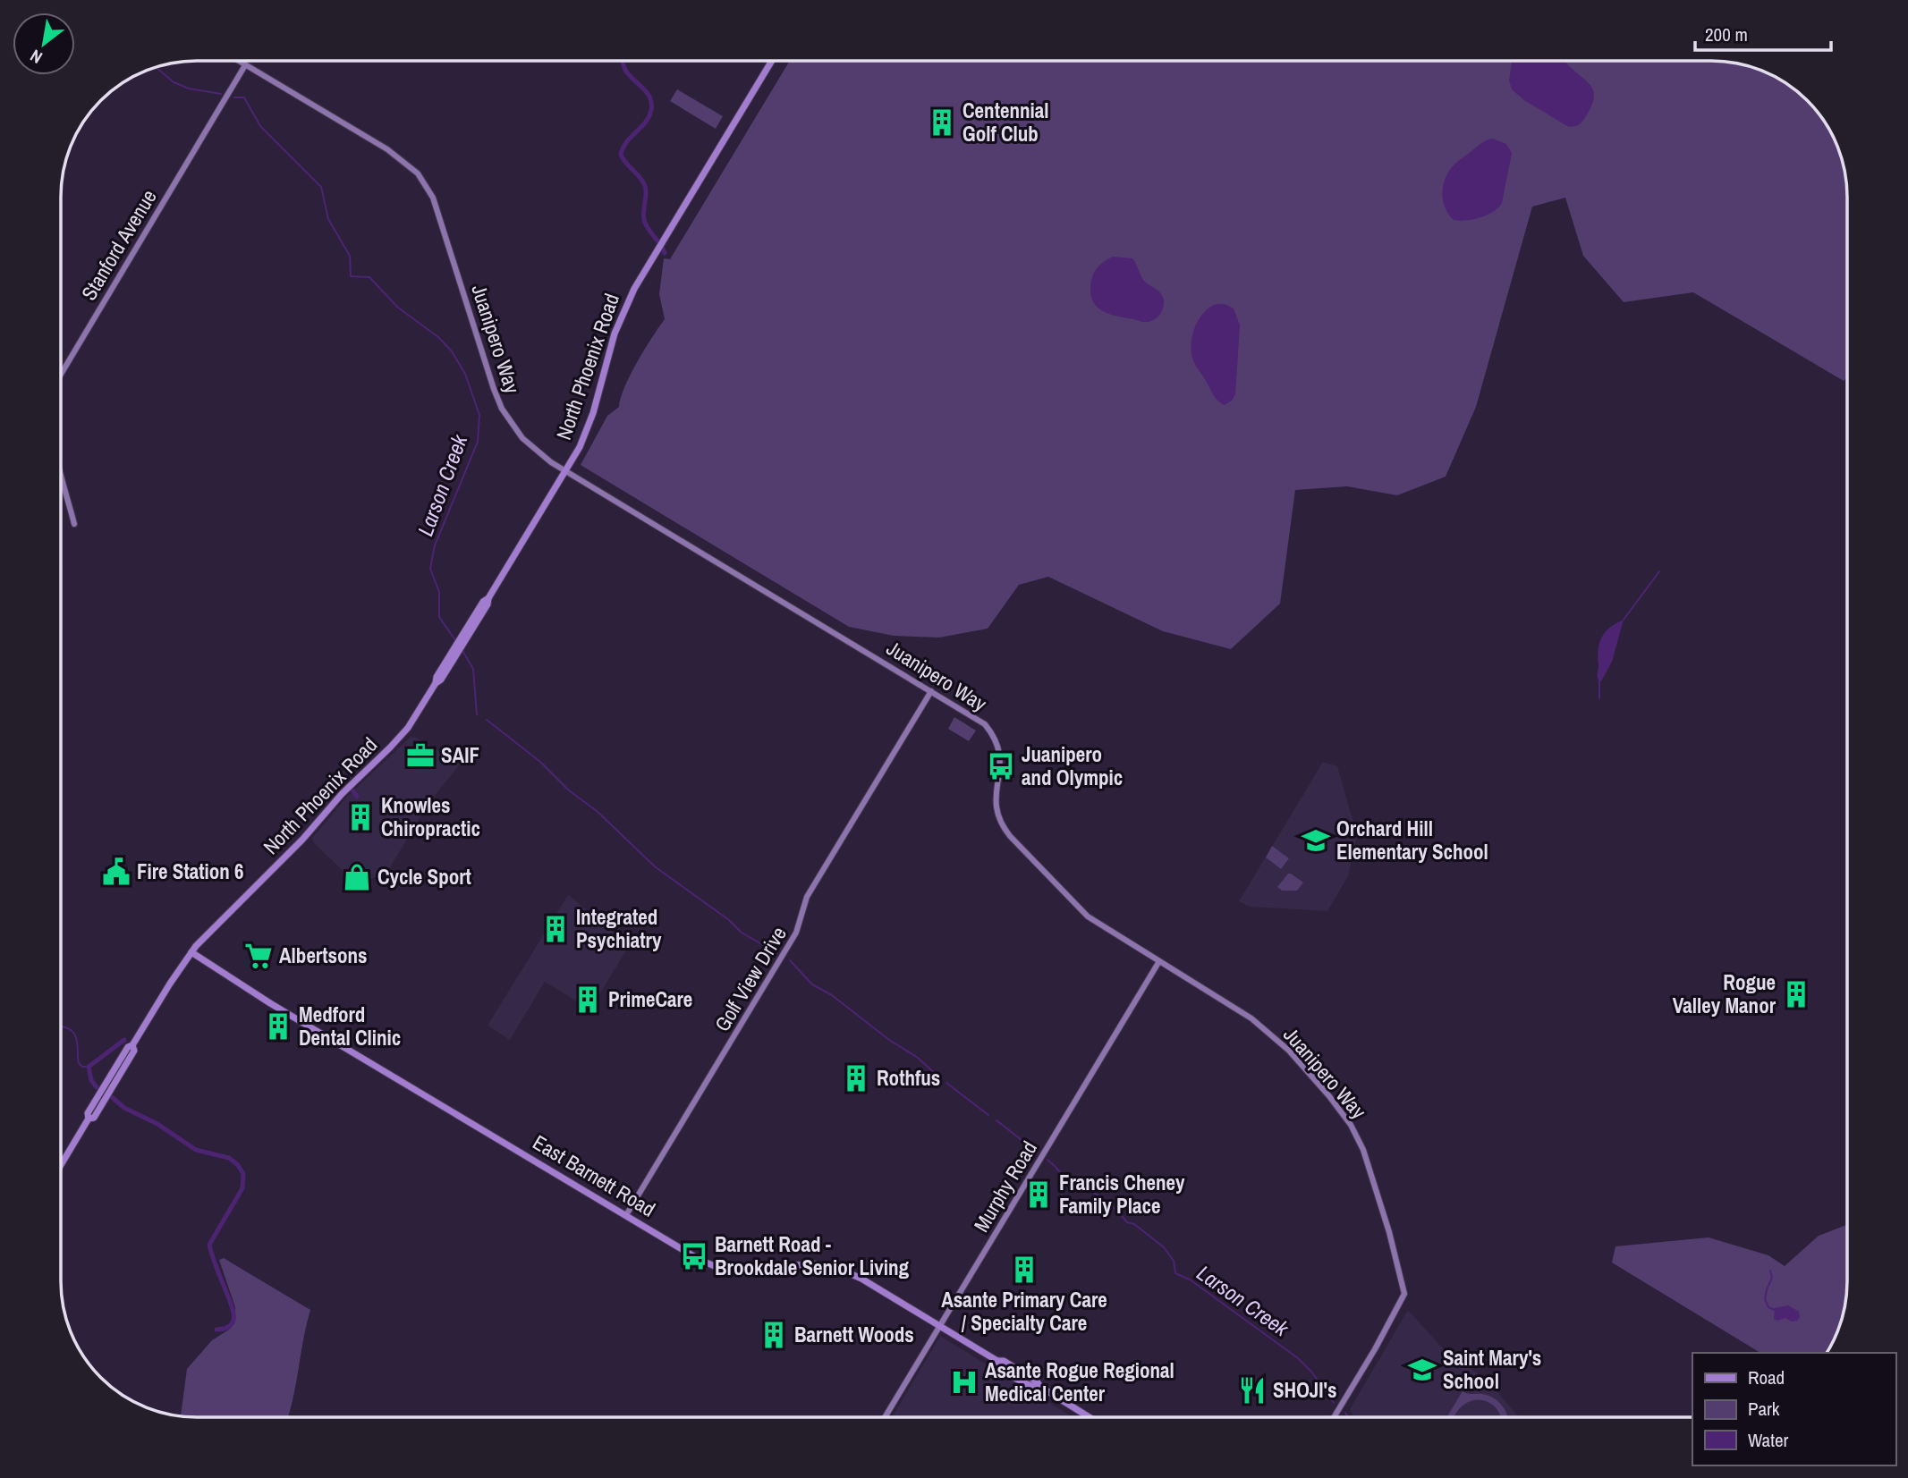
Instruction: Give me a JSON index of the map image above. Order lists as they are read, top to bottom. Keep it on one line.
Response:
{"streets":{"main road":["North Phoenix Road","East Barnett Road"],"street":["Stanford Avenue","Juanipero Way","Golf View Drive","Murphy Road"]},"crossings":[["Stanford Avenue","Juanipero Way"],["Juanipero Way","North Phoenix Road"],["Juanipero Way","Golf View Drive"],["Juanipero Way","Murphy Road"],["North Phoenix Road","East Barnett Road"],["Golf View Drive","East Barnett Road"],["East Barnett Road","Murphy Road"]],"water":["Larson Creek"],"places":{"building":["Centennial Golf Club","Knowles Chiropractic","Integrated Psychiatry","Rogue Valley Manor","PrimeCare","Medford Dental Clinic","Rothfus","Francis Cheney Family Place","Asante Primary Care / Specialty Care","Barnett Woods"],"office":["SAIF"],"bus stop":["Juanipero and Olympic","Barnett Road - Brookdale Senior Living"],"school or university":["Orchard Hill Elementary School","Saint Mary's School"],"public building":["Fire Station 6"],"shop":["Cycle Sport"],"supermarket":["Albertsons"],"hospital":["Asante Rogue Regional Medical Center"],"restaurant":["SHOJI's"]},"legend":["Road","Park","Water"],"scale_bar":"200 m","north":"bottom left"}
